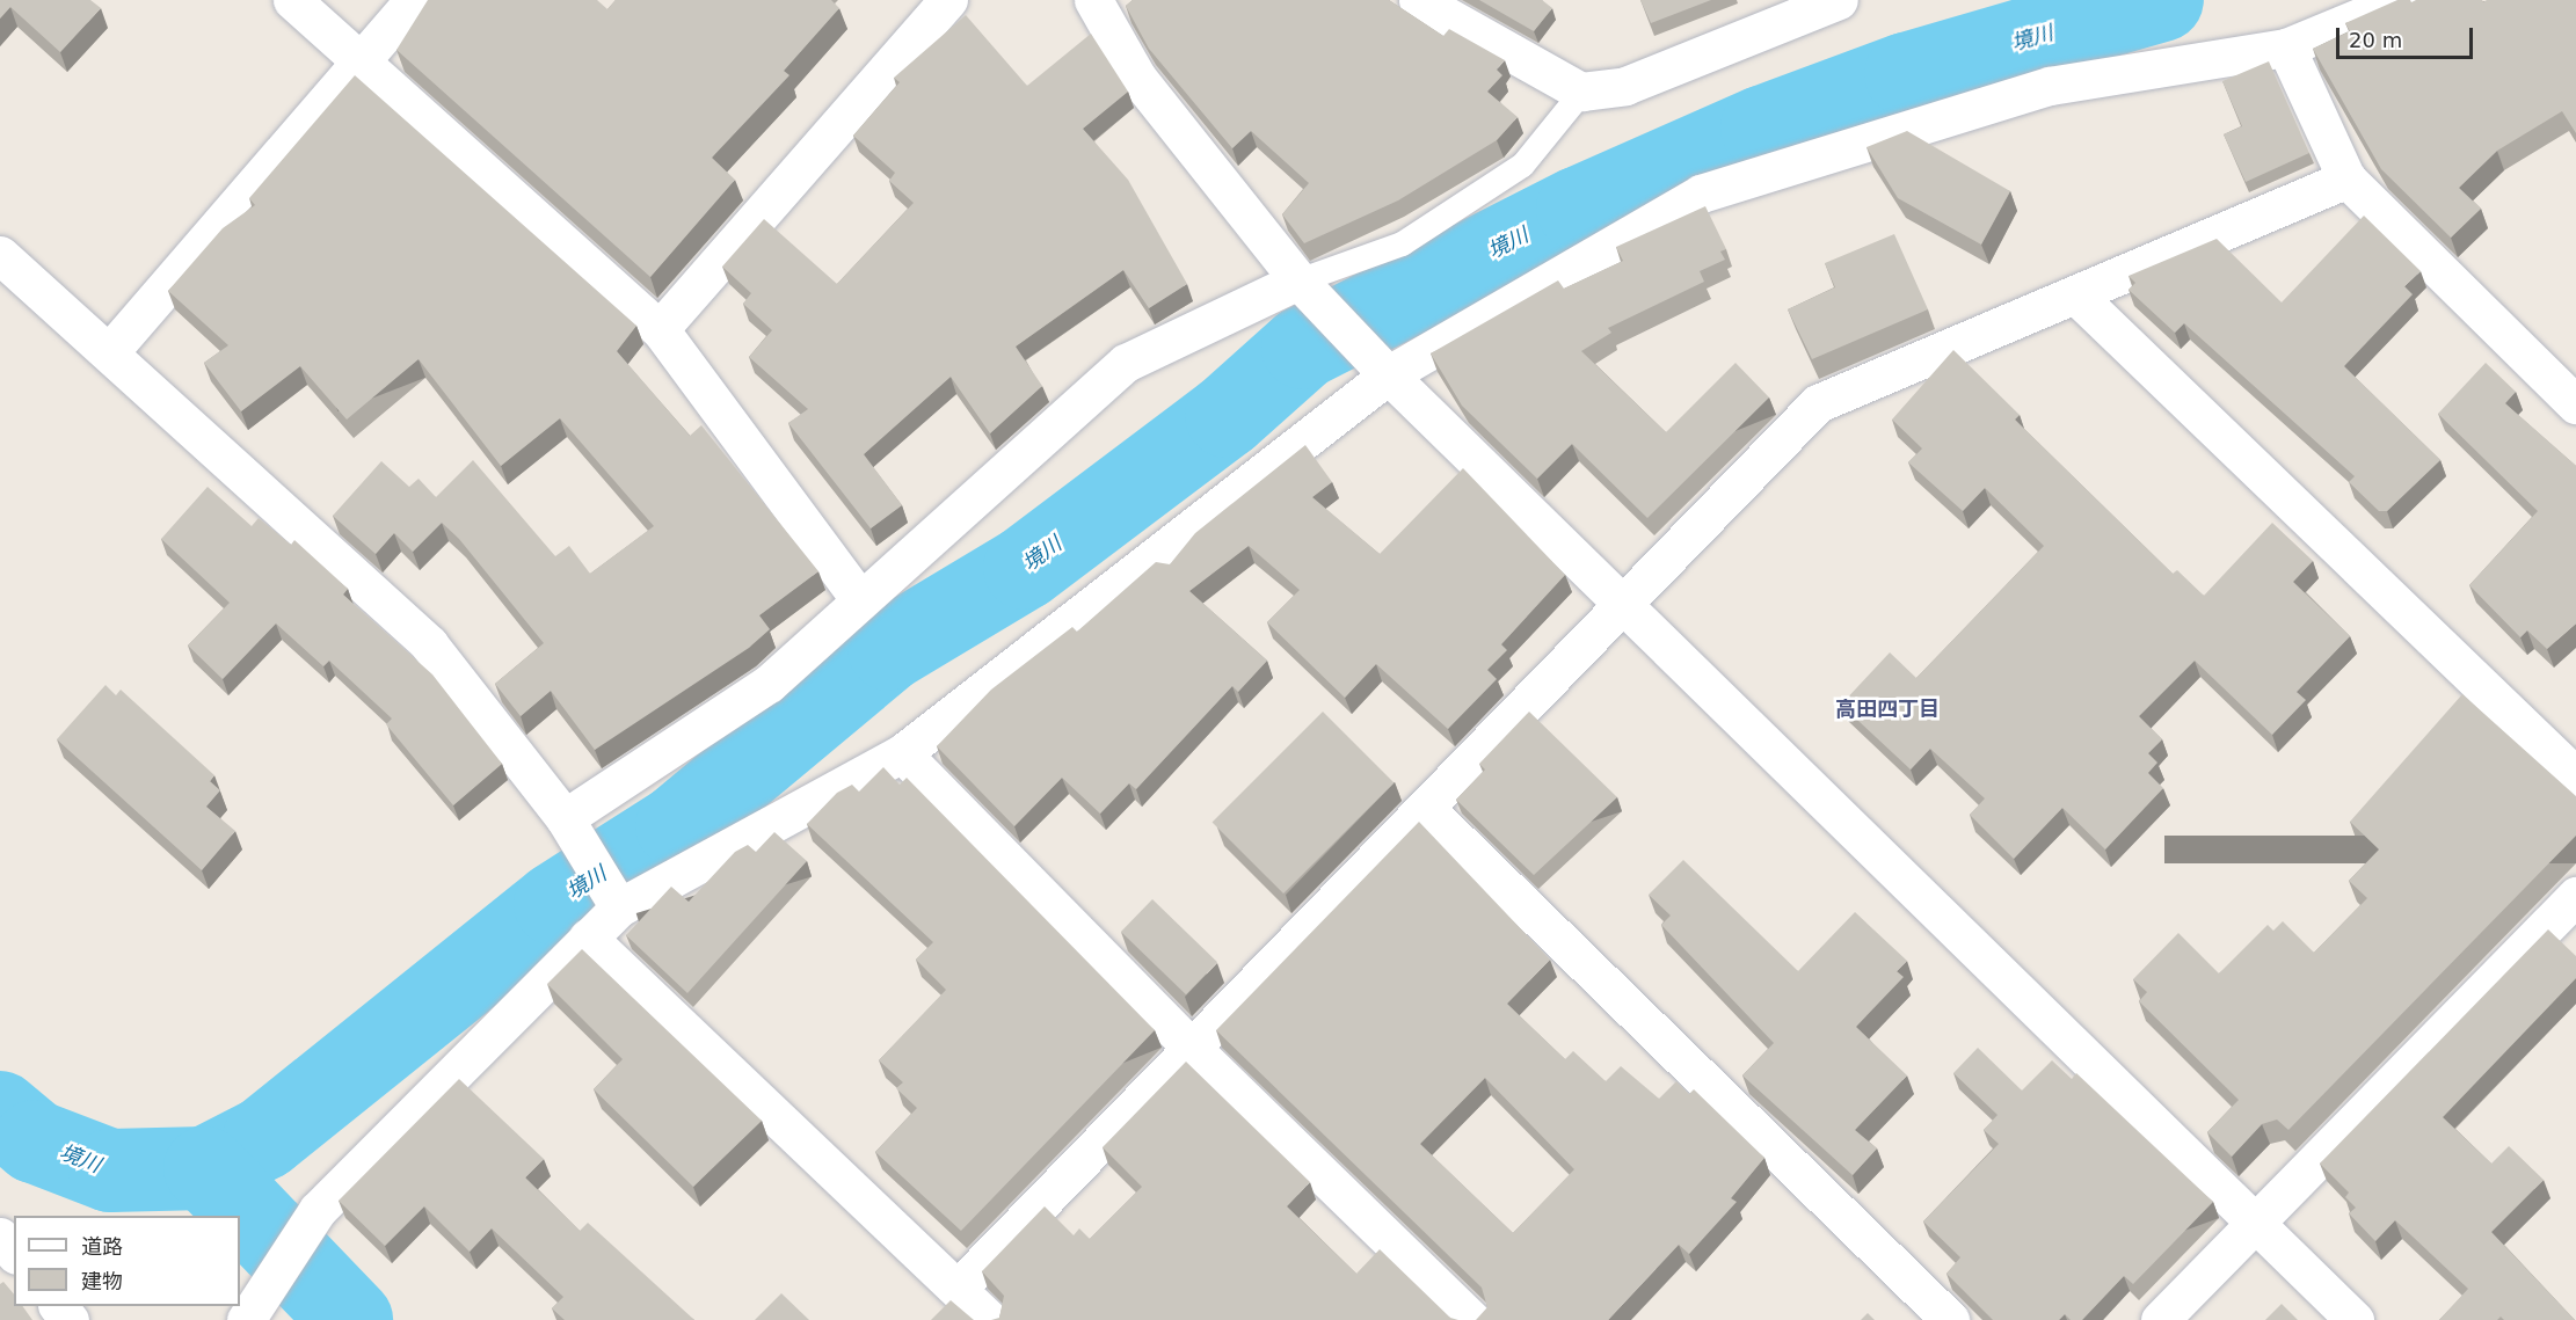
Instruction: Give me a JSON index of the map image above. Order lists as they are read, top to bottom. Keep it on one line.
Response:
{"districts":["高田四丁目"],"water":["境川"],"legend":["道路","建物"],"scale_bar":"20 m"}
